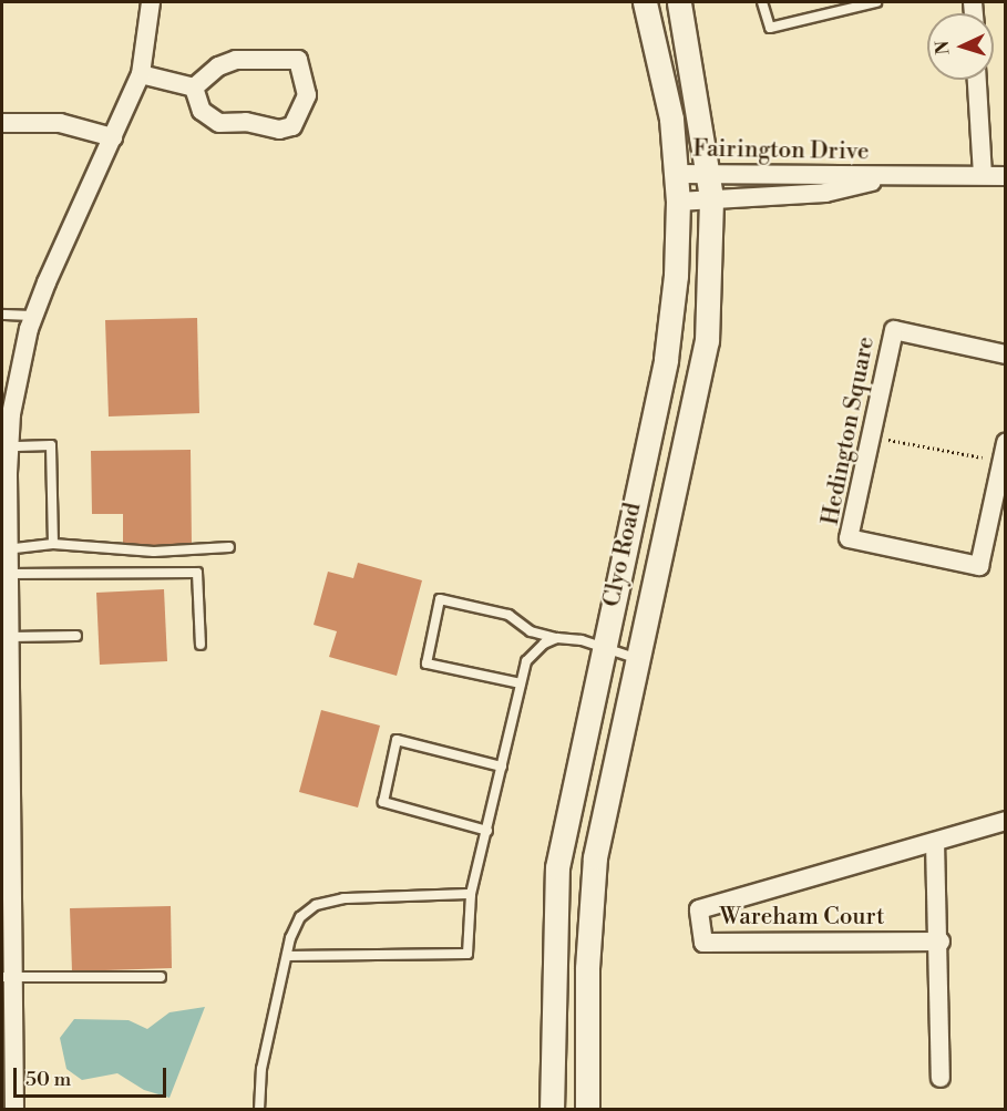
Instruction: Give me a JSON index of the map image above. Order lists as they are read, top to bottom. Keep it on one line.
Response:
{"streets":{"street":["Fairington Drive","Hedington Square","Clyo Road","Wareham Court"]},"crossings":[["Fairington Drive","Clyo Road"]],"scale_bar":"50 m","north":"left"}
